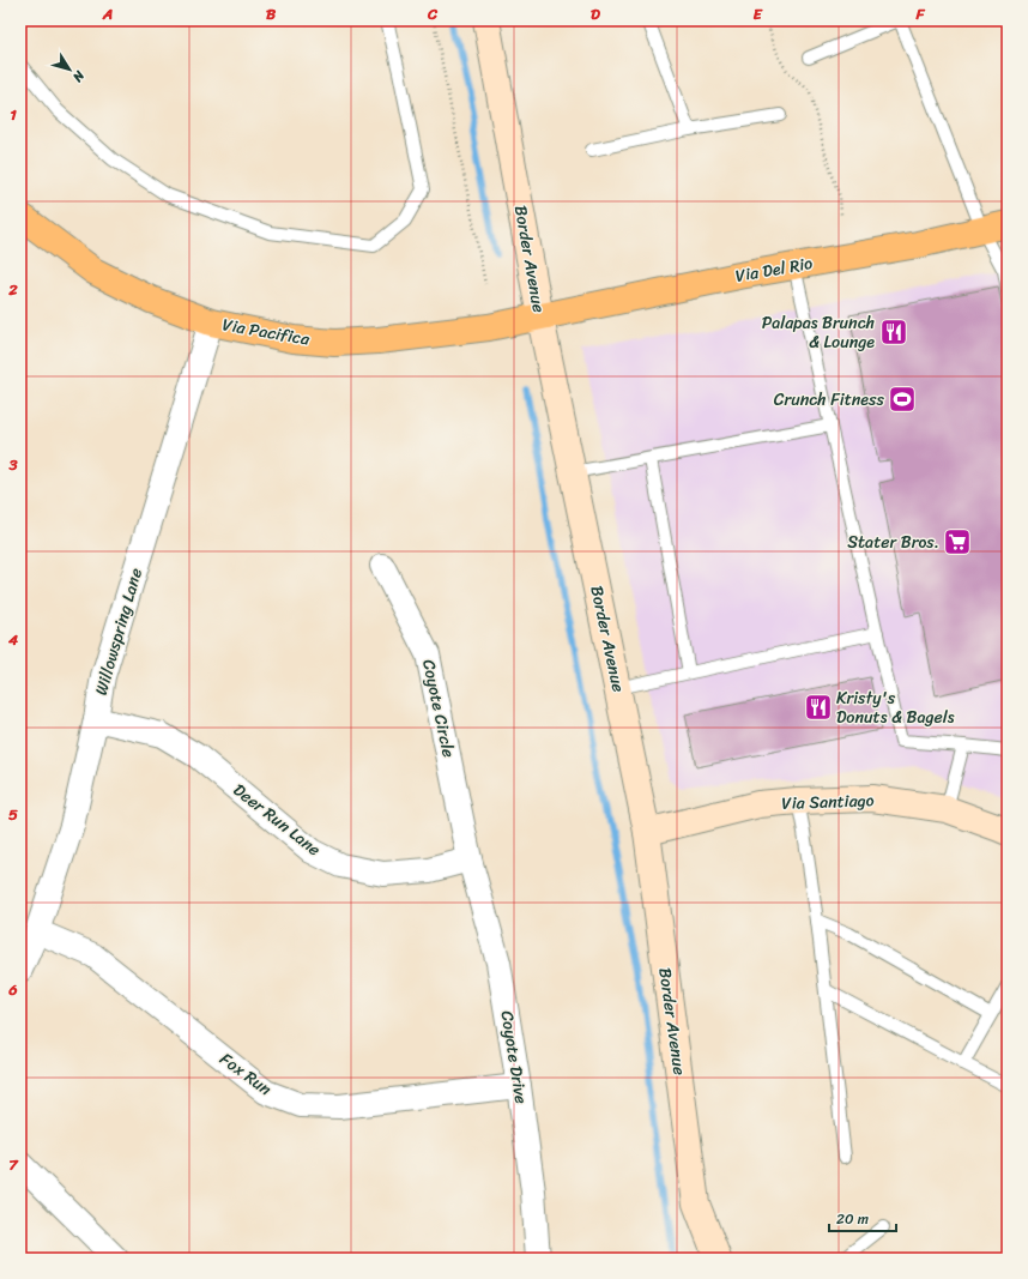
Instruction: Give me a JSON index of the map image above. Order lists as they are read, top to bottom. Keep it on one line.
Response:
{"streets":{"main road":["Via Del Rio","Via Pacifica"],"street":["Border Avenue","Willowspring Lane","Coyote Circle","Via Santiago","Deer Run Lane","Coyote Drive","Fox Run"]},"crossings":[["Border Avenue","Via Del Rio"],["Border Avenue","Via Pacifica"],["Border Avenue","Via Santiago"],["Via Del Rio","Via Pacifica"],["Via Pacifica","Willowspring Lane"],["Willowspring Lane","Deer Run Lane"],["Willowspring Lane","Fox Run"],["Coyote Circle","Deer Run Lane"],["Coyote Circle","Coyote Drive"],["Deer Run Lane","Coyote Drive"],["Coyote Drive","Fox Run"]],"places":{"restaurant":["Palapas Brunch & Lounge","Kristy's Donuts & Bagels"],"sports":["Crunch Fitness"],"supermarket":["Stater Bros."]},"scale_bar":"20 m","north":"bottom right","grid":{"columns":["A","B","C","D","E","F"],"rows":["1","2","3","4","5","6","7"]}}
